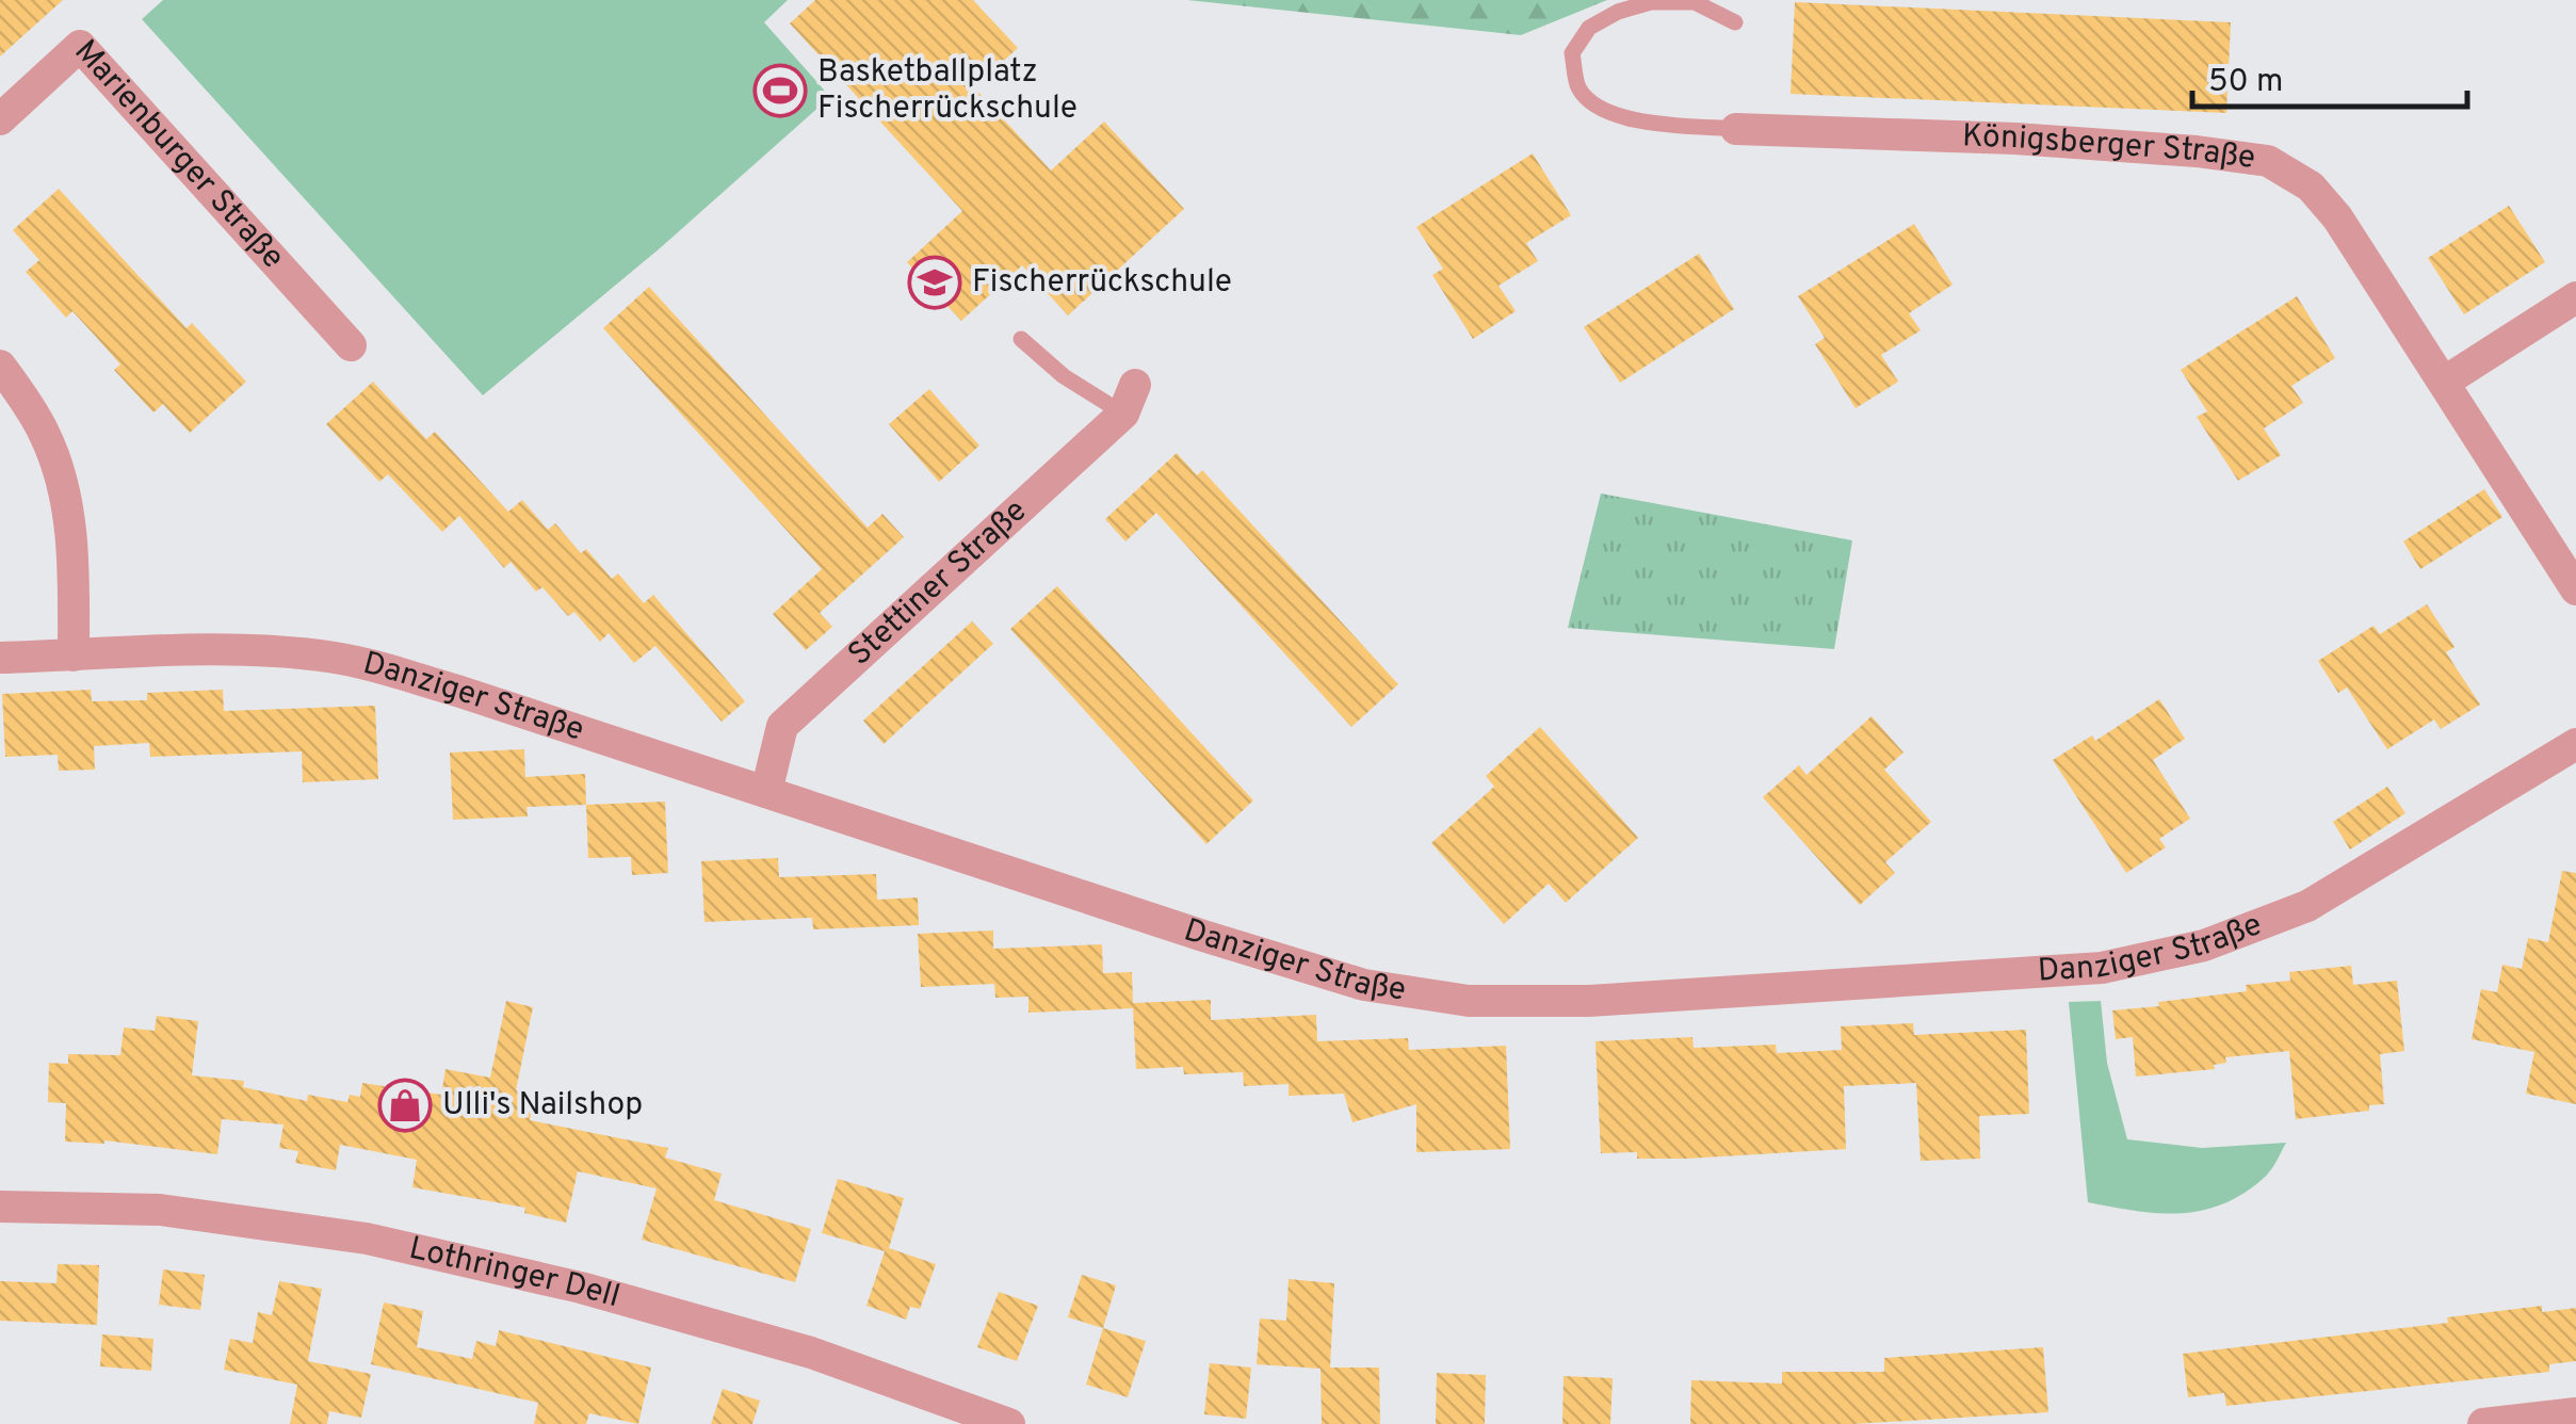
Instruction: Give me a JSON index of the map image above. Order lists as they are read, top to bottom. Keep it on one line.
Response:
{"streets":{"street":["Königsberger Straße","Marienburger Straße","Stettiner Straße","Danziger Straße","Lothringer Dell"]},"crossings":[["Stettiner Straße","Danziger Straße"]],"places":{"sports":["Basketballplatz Fischerrückschule"],"school or university":["Fischerrückschule"],"shop":["Ulli's Nailshop"]},"scale_bar":"50 m"}
